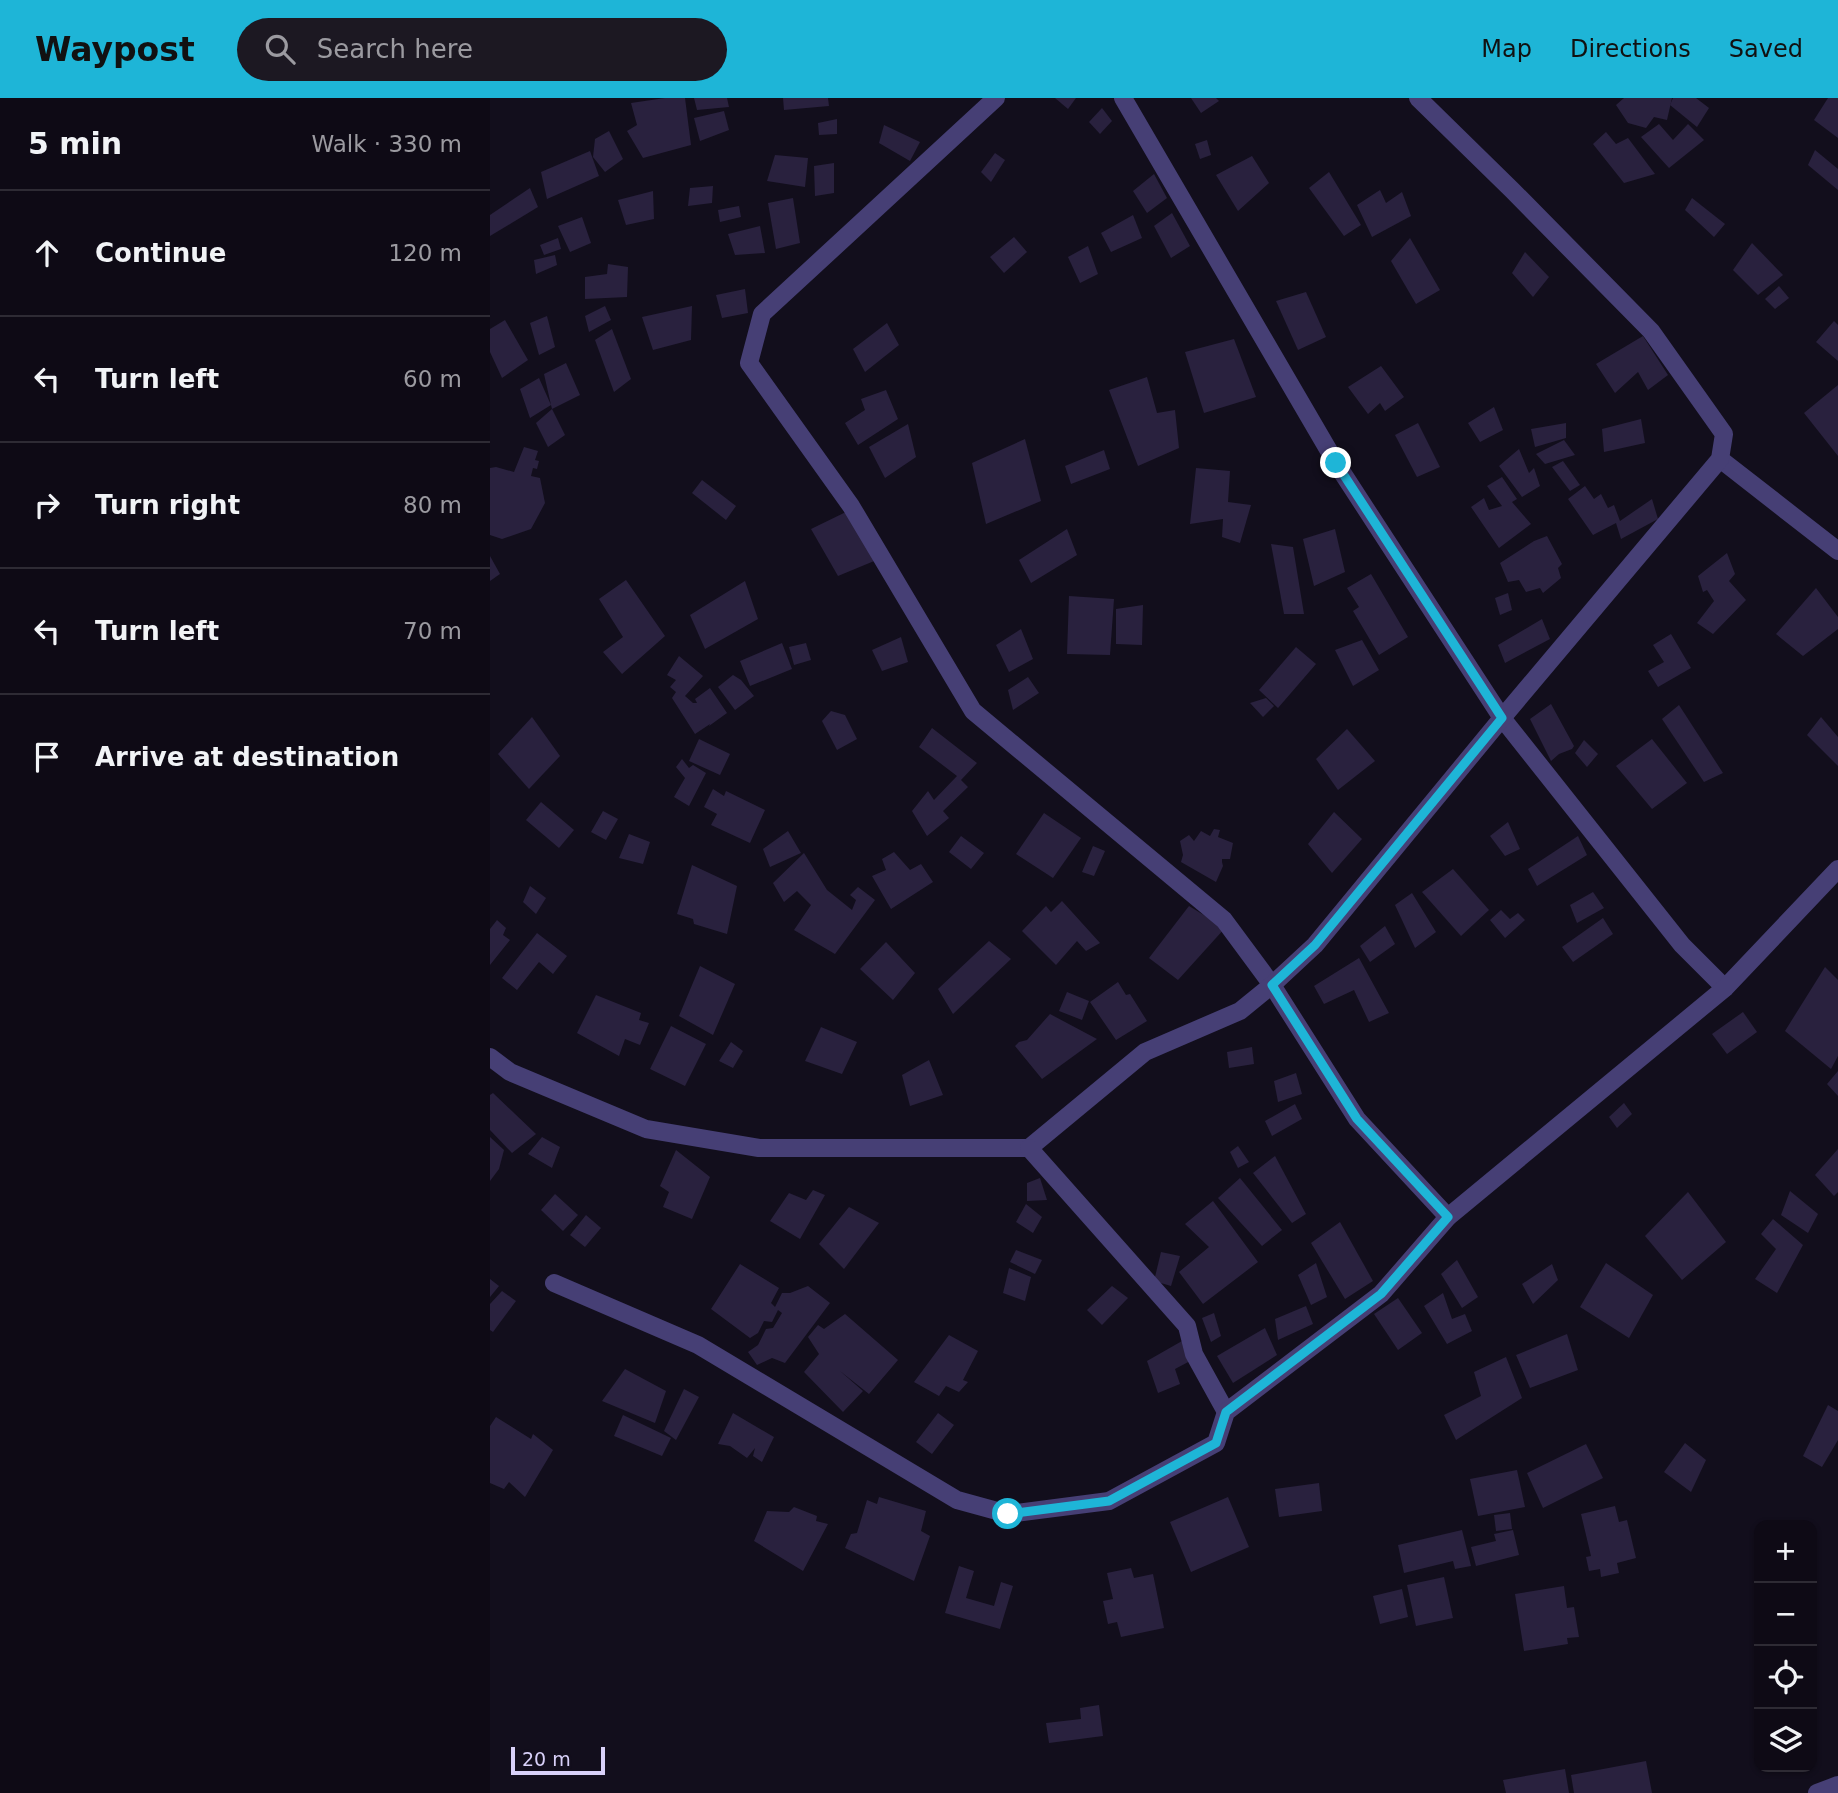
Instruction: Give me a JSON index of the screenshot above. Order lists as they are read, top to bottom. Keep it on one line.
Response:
{"scale_bar":"20 m","page":{"header":"Waypost","search":"Search here","nav":["Map","Directions","Saved"],"heading":["5 min","Walk · 330 m"],"list":[["Continue","120 m"],["Turn left","60 m"],["Turn right","80 m"],["Turn left","70 m"],"Arrive at destination"],"map_buttons":["+","−"],"scale":"20 m"}}
